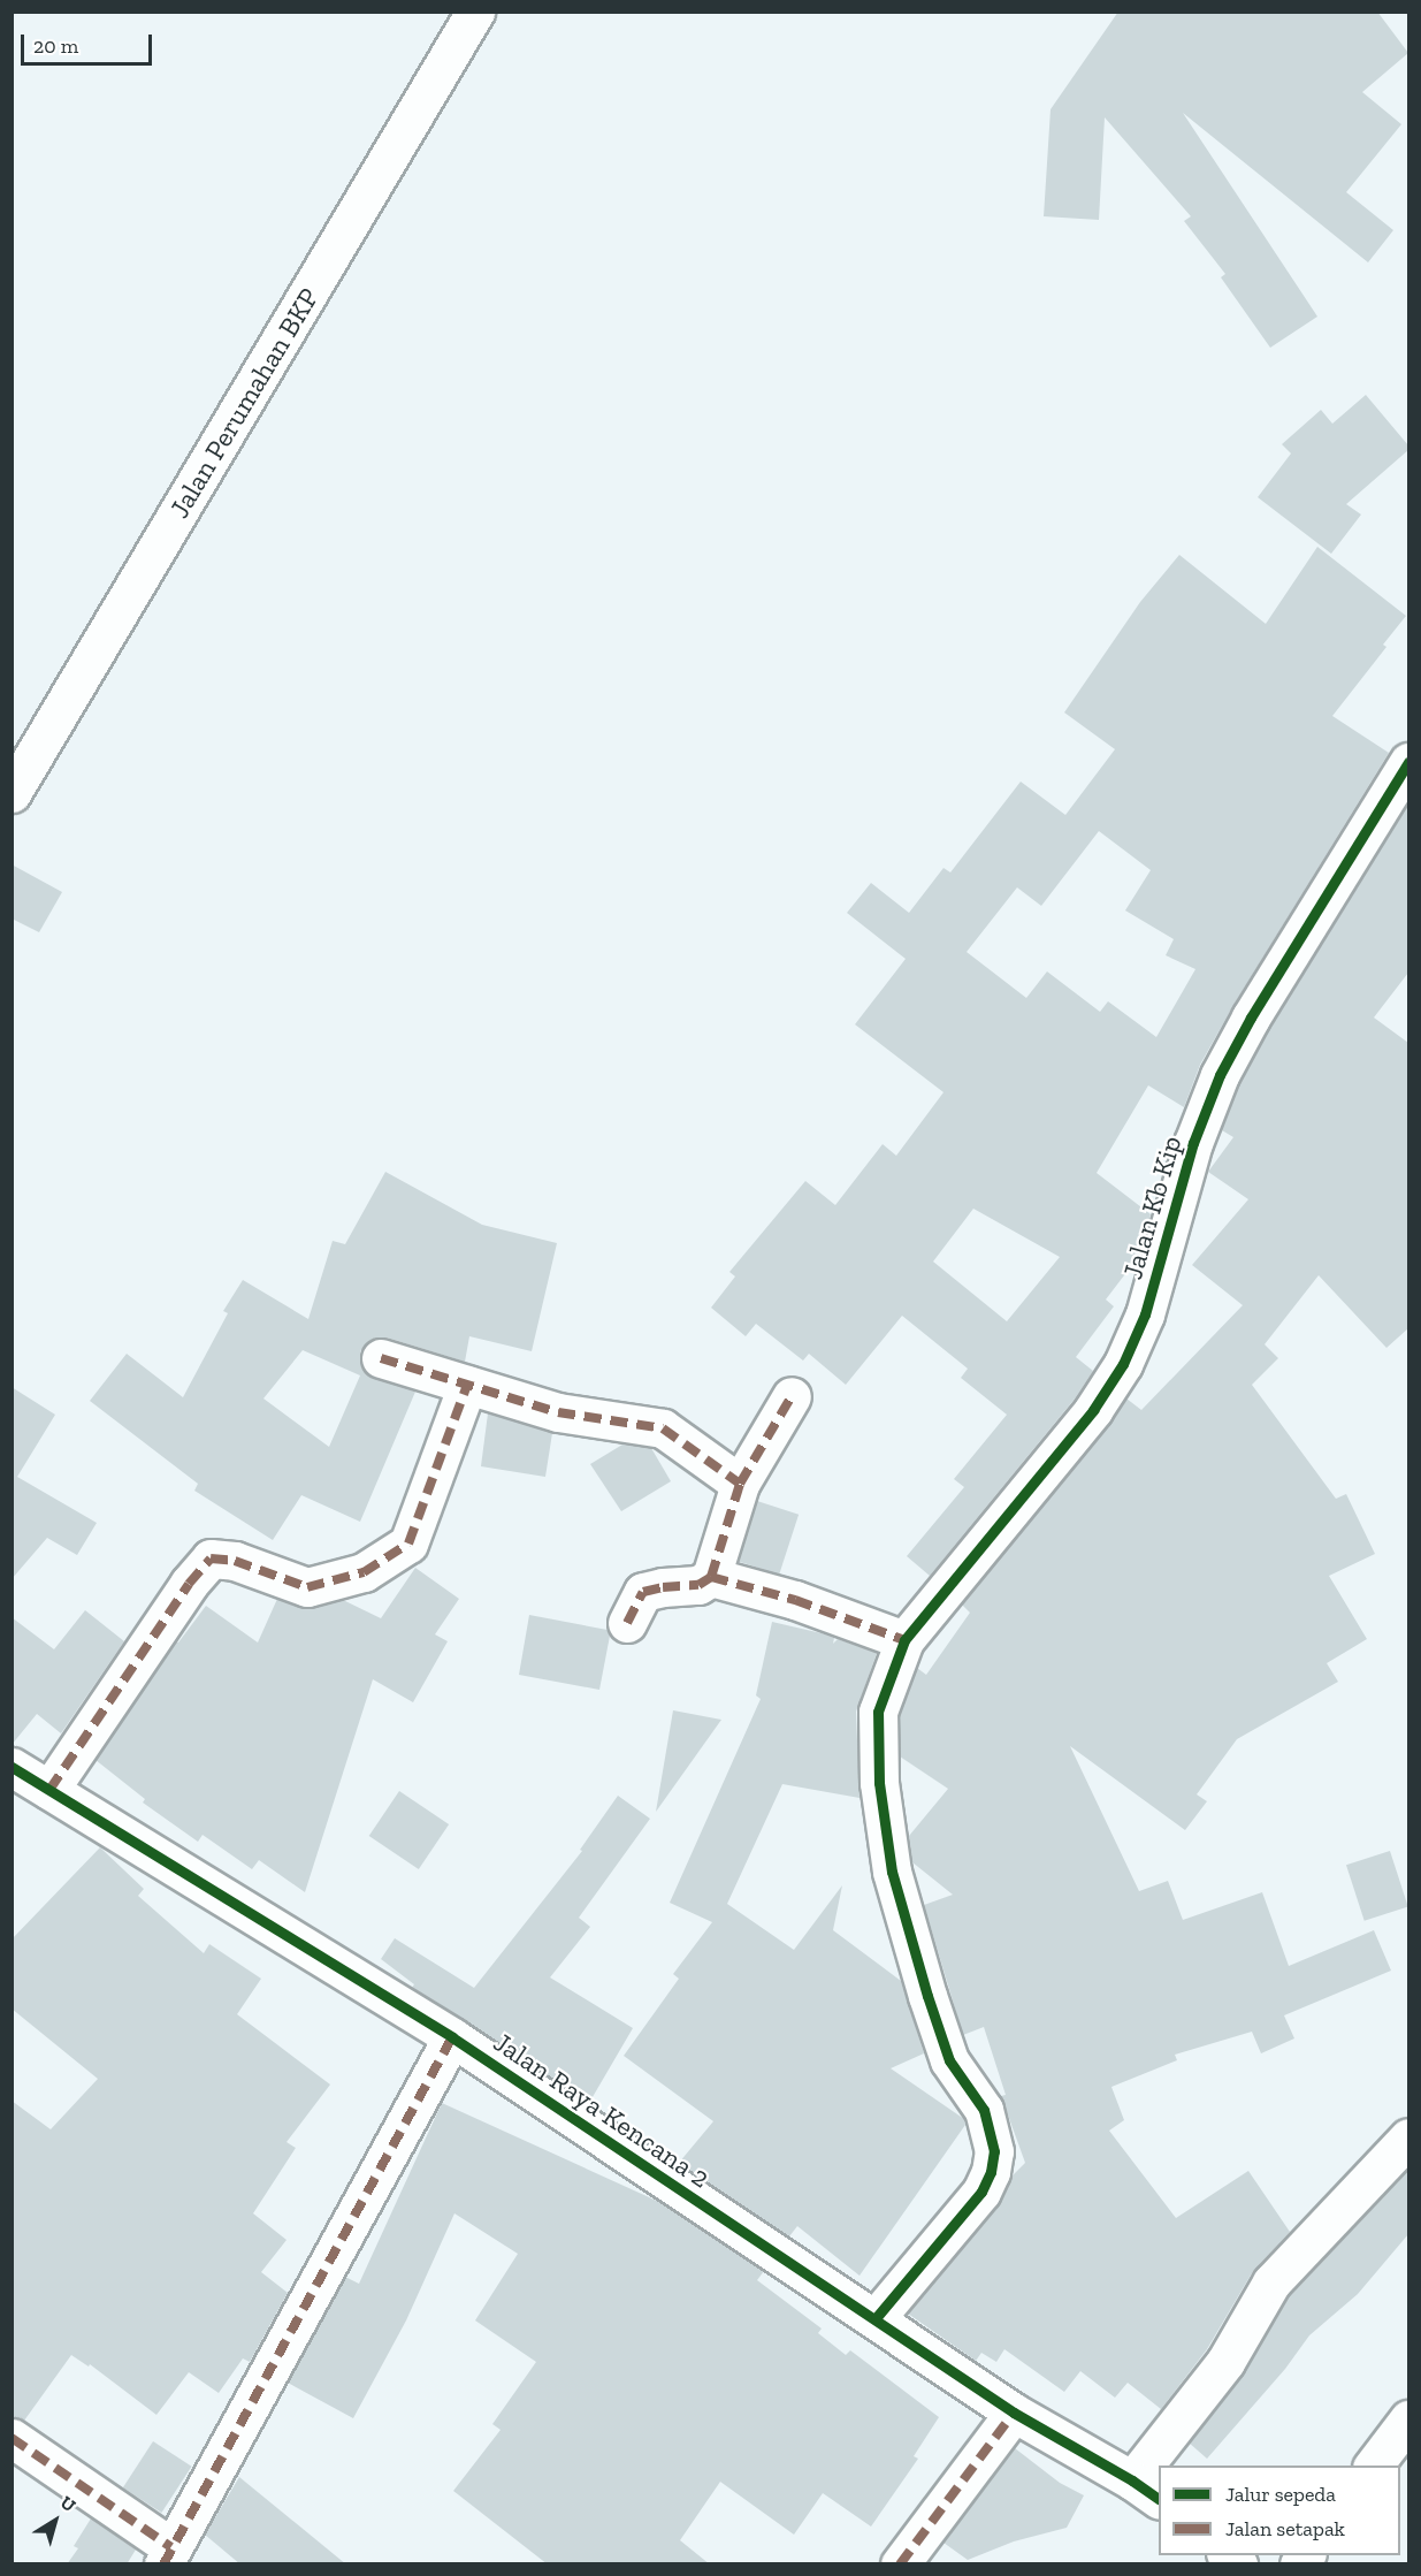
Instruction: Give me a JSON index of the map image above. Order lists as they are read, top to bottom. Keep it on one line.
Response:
{"streets":{"street":["Jalan Perumahan BKP","Jalan Kb Kip","Jalan Raya Kencana 2"]},"crossings":[["Jalan Kb Kip","Jalan Raya Kencana 2"]],"legend":["Jalur sepeda","Jalan setapak"],"scale_bar":"20 m","north":"top right"}
